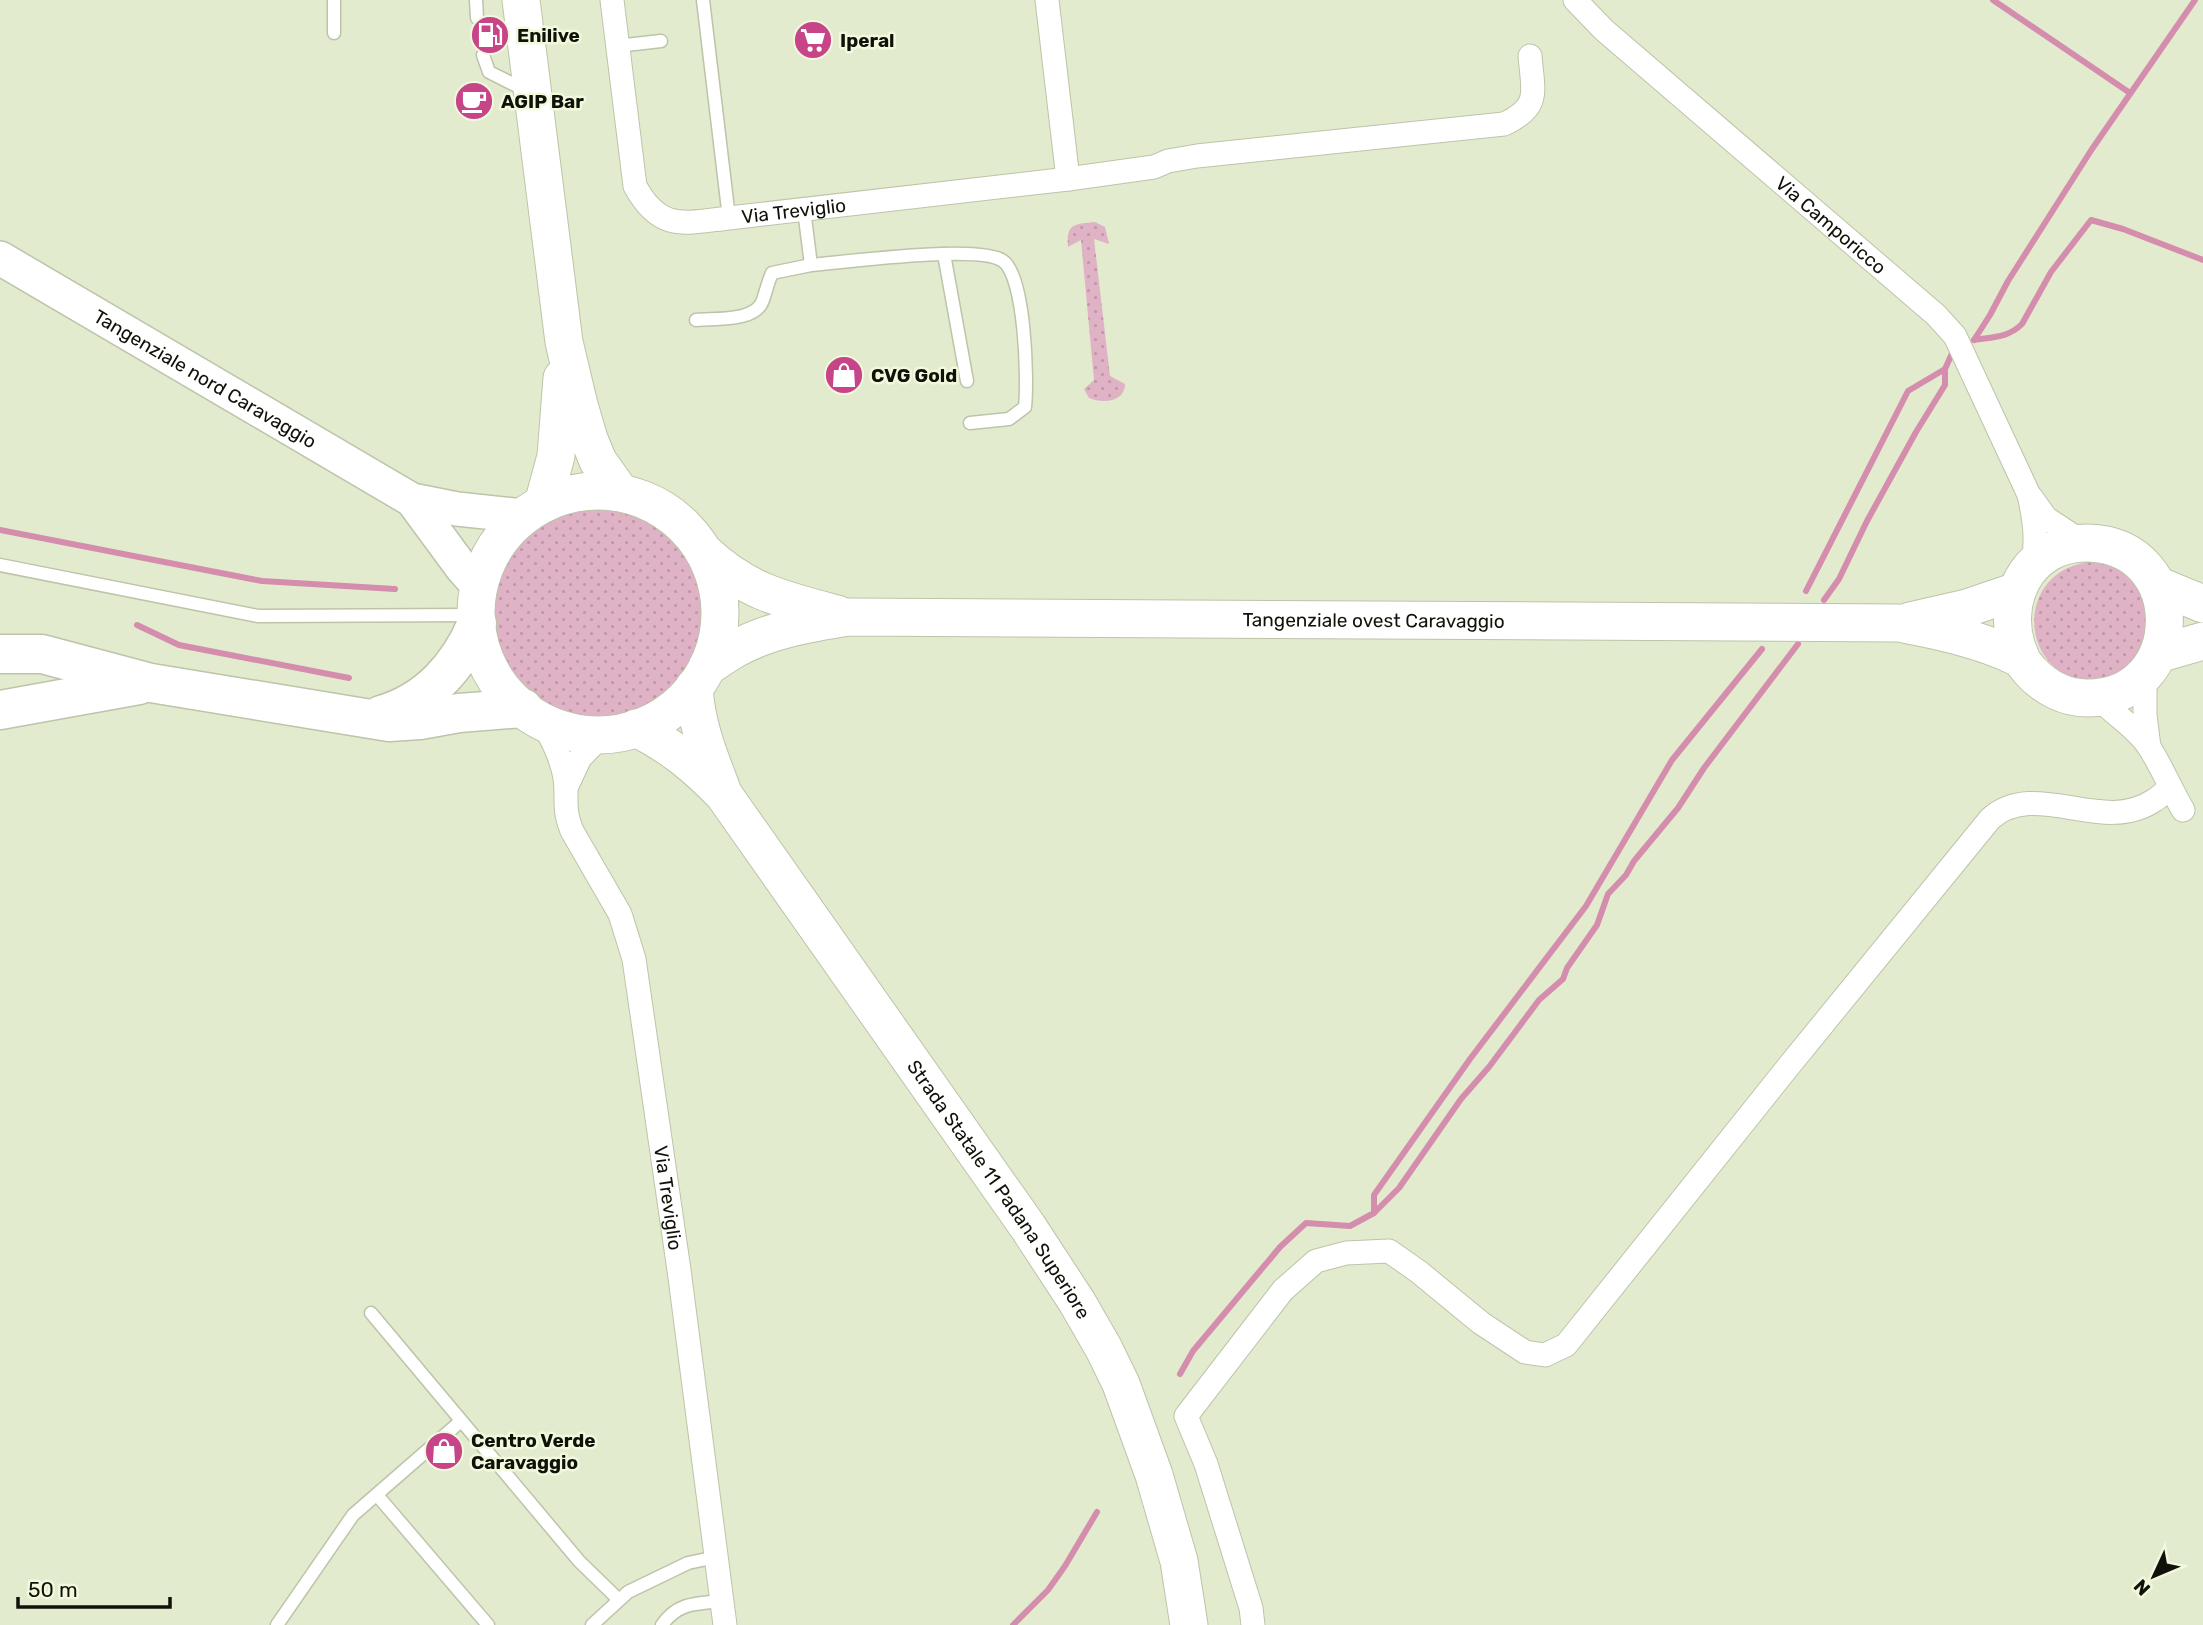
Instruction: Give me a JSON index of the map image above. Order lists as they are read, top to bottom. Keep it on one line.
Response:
{"streets":{"main road":["Tangenziale nord Caravaggio","Tangenziale ovest Caravaggio","Strada Statale 11 Padana Superiore"],"street":["Via Treviglio","Via Camporicco"]},"crossings":[["Via Treviglio","Tangenziale nord Caravaggio"],["Via Treviglio","Tangenziale ovest Caravaggio"],["Via Treviglio","Strada Statale 11 Padana Superiore"],["Via Camporicco","Tangenziale ovest Caravaggio"],["Tangenziale nord Caravaggio","Tangenziale ovest Caravaggio"],["Tangenziale nord Caravaggio","Strada Statale 11 Padana Superiore"],["Tangenziale ovest Caravaggio","Strada Statale 11 Padana Superiore"]],"places":{"fuel station":["Enilive"],"supermarket":["Iperal"],"cafe":["AGIP Bar"],"shop":["CVG Gold","Centro Verde Caravaggio"]},"scale_bar":"50 m","north":"bottom left"}
